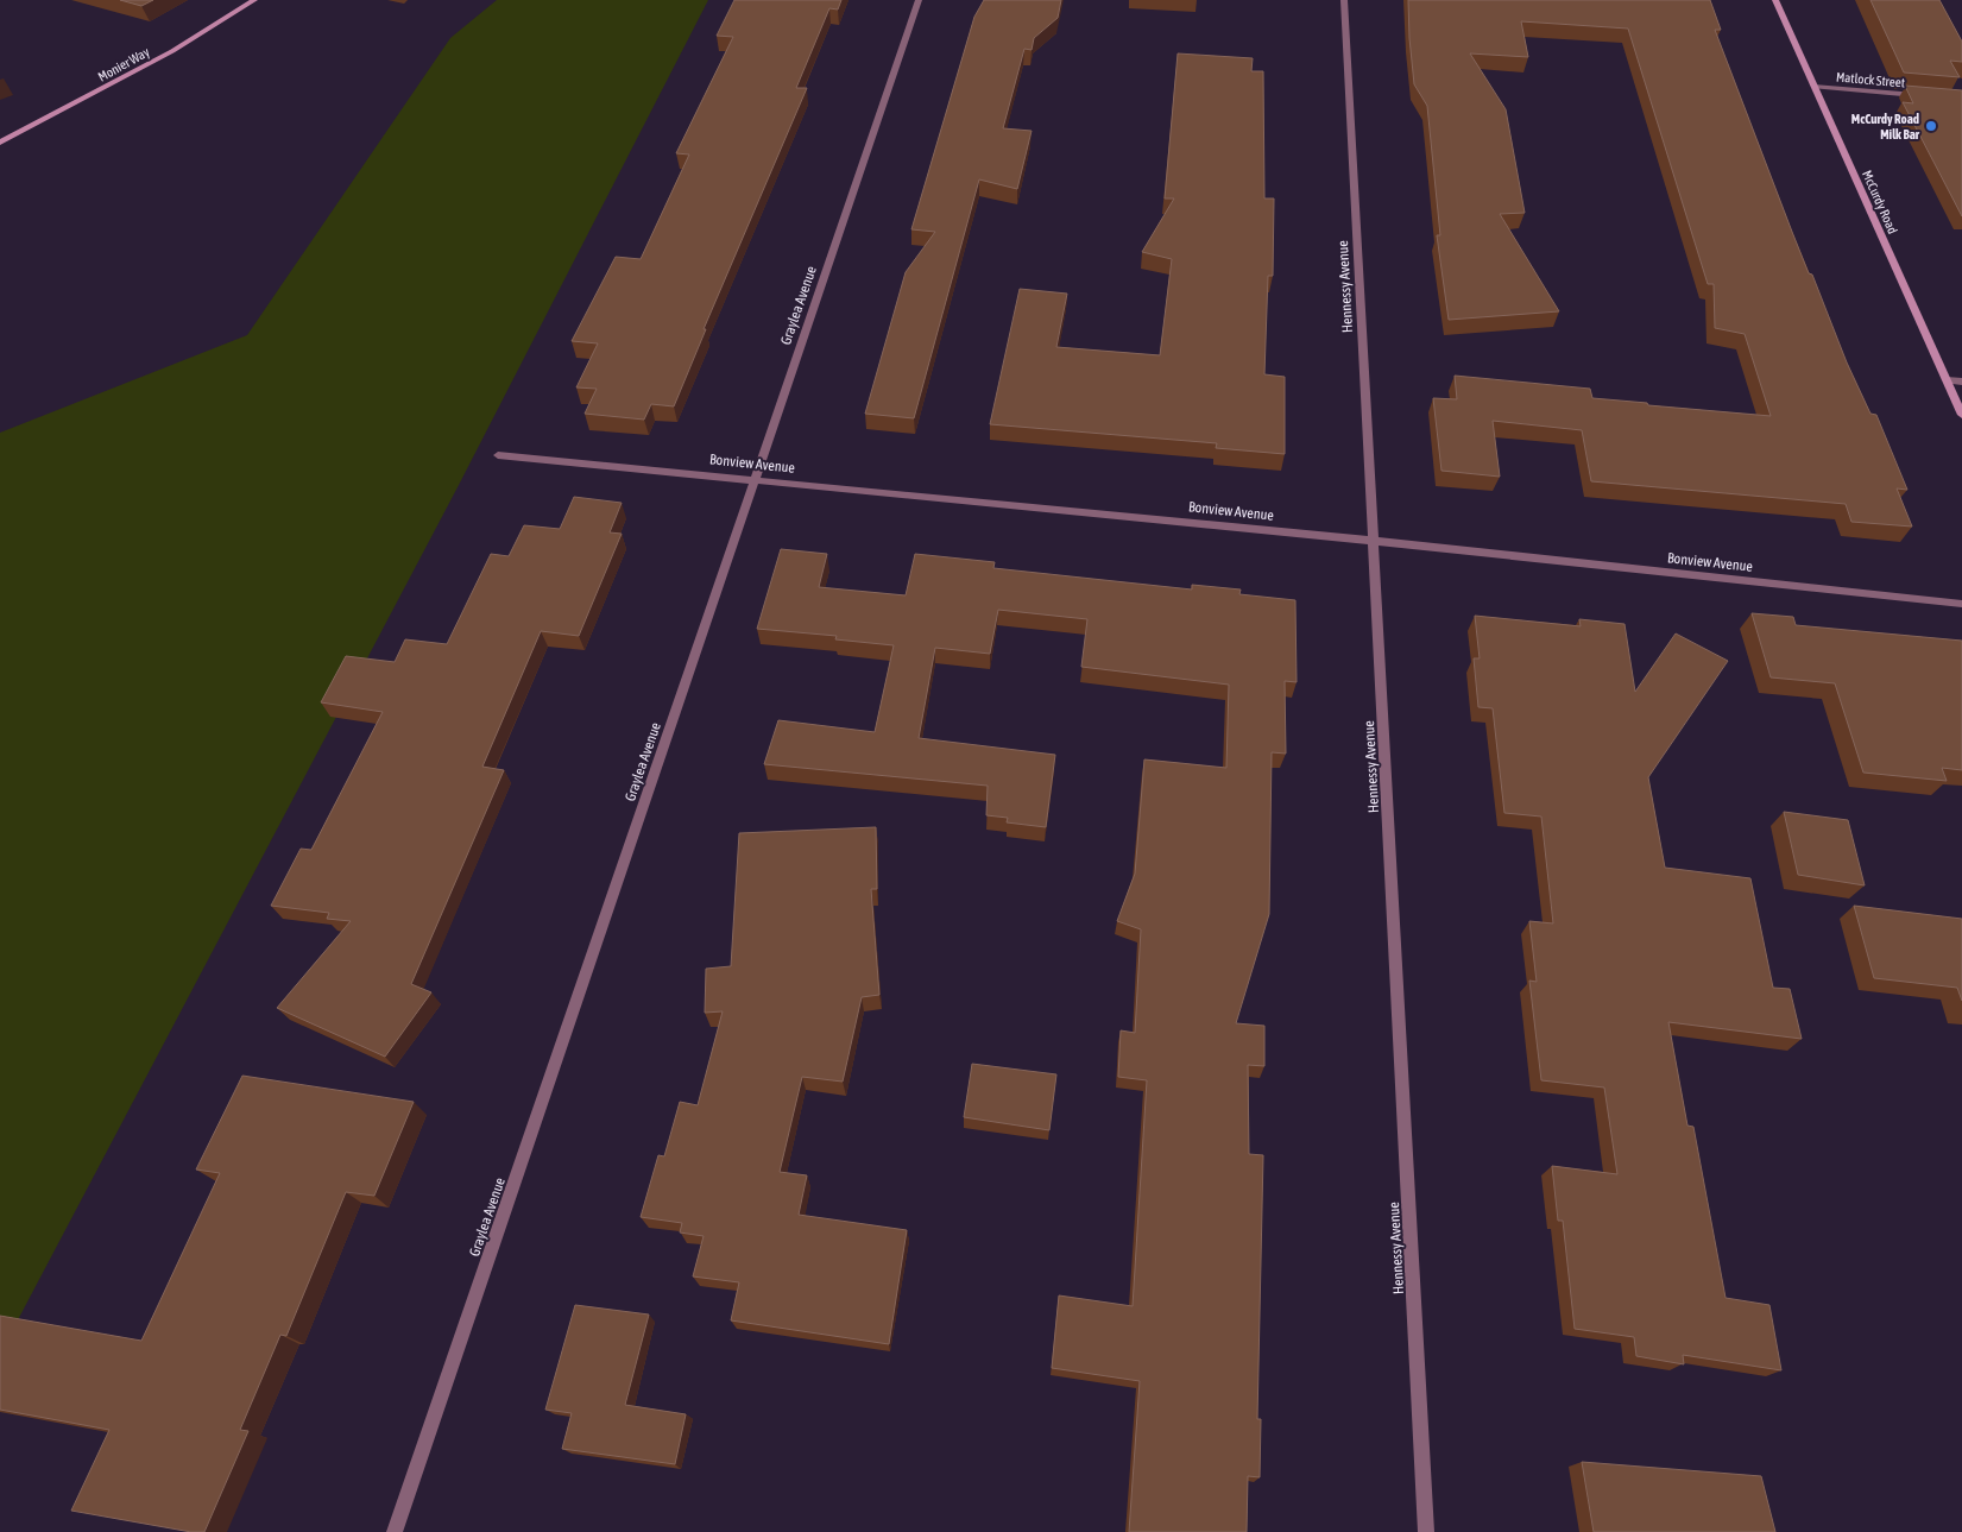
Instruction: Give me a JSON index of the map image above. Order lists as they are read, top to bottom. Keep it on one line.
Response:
{"streets":{"main road":["Monier Way","McCurdy Road"],"street":["Matlock Street","Hennessy Avenue","Graylea Avenue","Bonview Avenue"]},"crossings":[["Matlock Street","McCurdy Road"],["Hennessy Avenue","Bonview Avenue"],["Graylea Avenue","Bonview Avenue"]],"places":["McCurdy Road Milk Bar"]}
